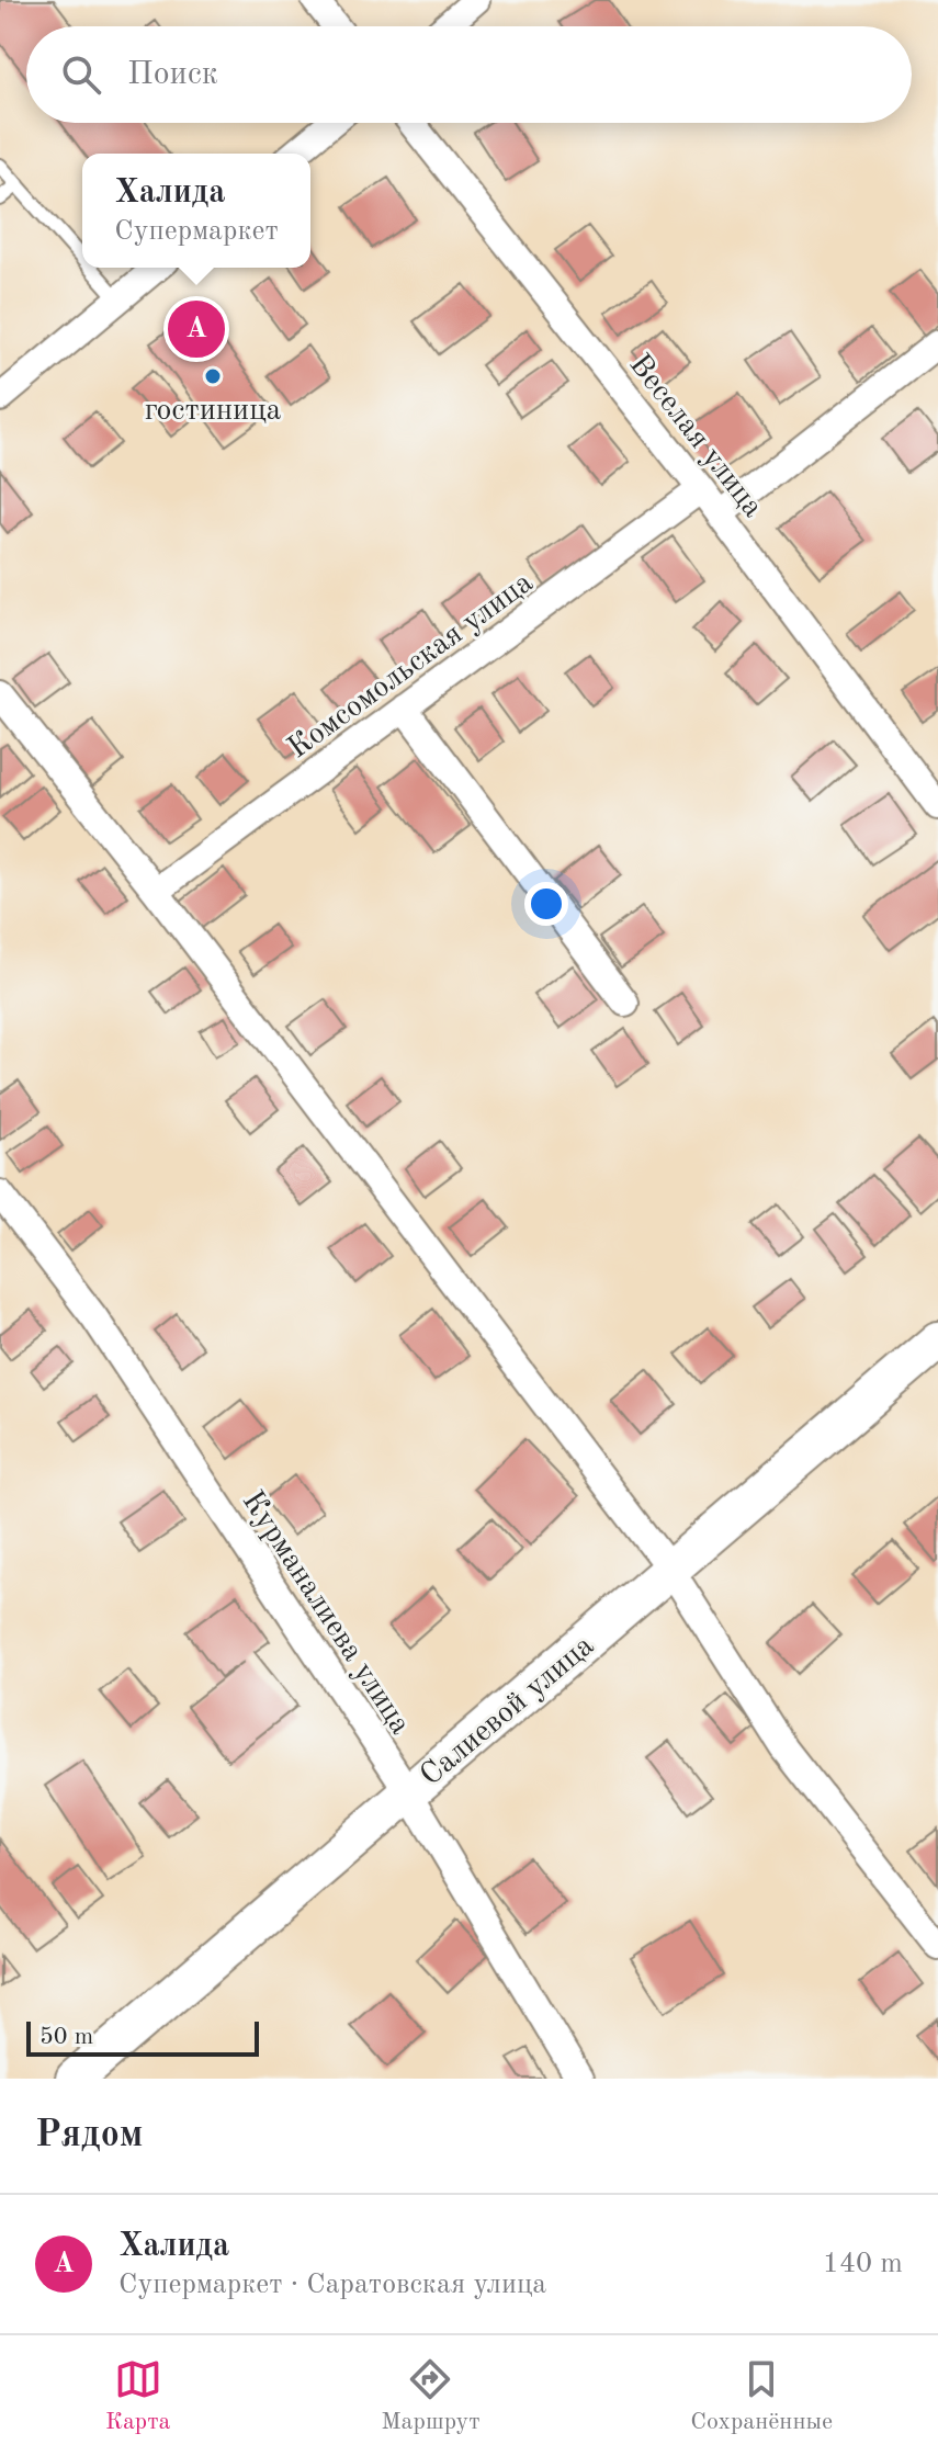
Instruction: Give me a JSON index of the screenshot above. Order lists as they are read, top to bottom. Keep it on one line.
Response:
{"streets":{"main road":["Салиевой улица"],"street":["Веселая улица","Комсомольская улица","Курманалиева улица"]},"crossings":[["Веселая улица","Комсомольская улица"],["Курманалиева улица","Салиевой улица"]],"places":["гостиница"],"scale_bar":"50 m","page":{"search":"Поиск","popup":["Халида","Супермаркет"],"pins":"A","scale":"50 m","heading":"Рядом","list":[{"mark":"A","name":"Халида","note":"Супермаркет · Саратовская улица","value":"140 m"}],"nav":["Карта","Маршрут","Сохранённые"]}}
